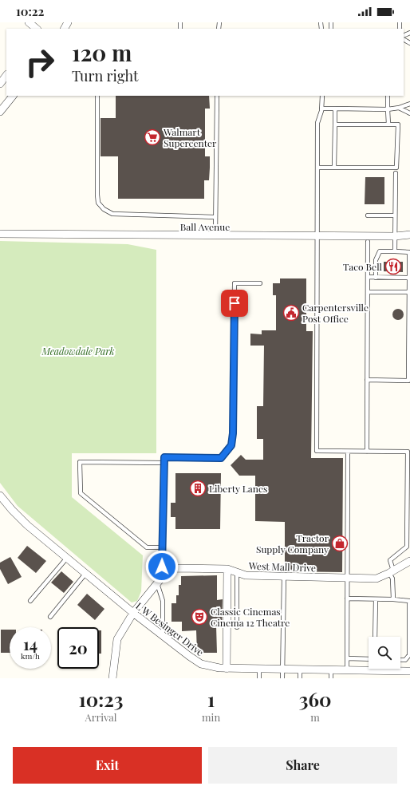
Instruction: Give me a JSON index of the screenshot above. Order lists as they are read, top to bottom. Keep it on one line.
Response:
{"streets":{"street":["Ball Avenue","West Mall Drive","L W Besinger Drive"]},"crossings":[["West Mall Drive","L W Besinger Drive"]],"parks":["Meadowdale Park"],"places":{"supermarket":["Walmart Supercenter"],"restaurant":["Taco Bell"],"public building":["Carpentersville Post Office"],"building":["Liberty Lanes"],"shop":["Tractor Supply Company"],"theatre":["Classic Cinemas Cinema 12 Theatre"]},"page":{"status":"10:22","turn":["120 m","Turn right"],"speed":"14 km/h","limit":"20","eta":["10:23","Arrival","1","min","360","m"],"buttons":["Exit","Share"]}}
